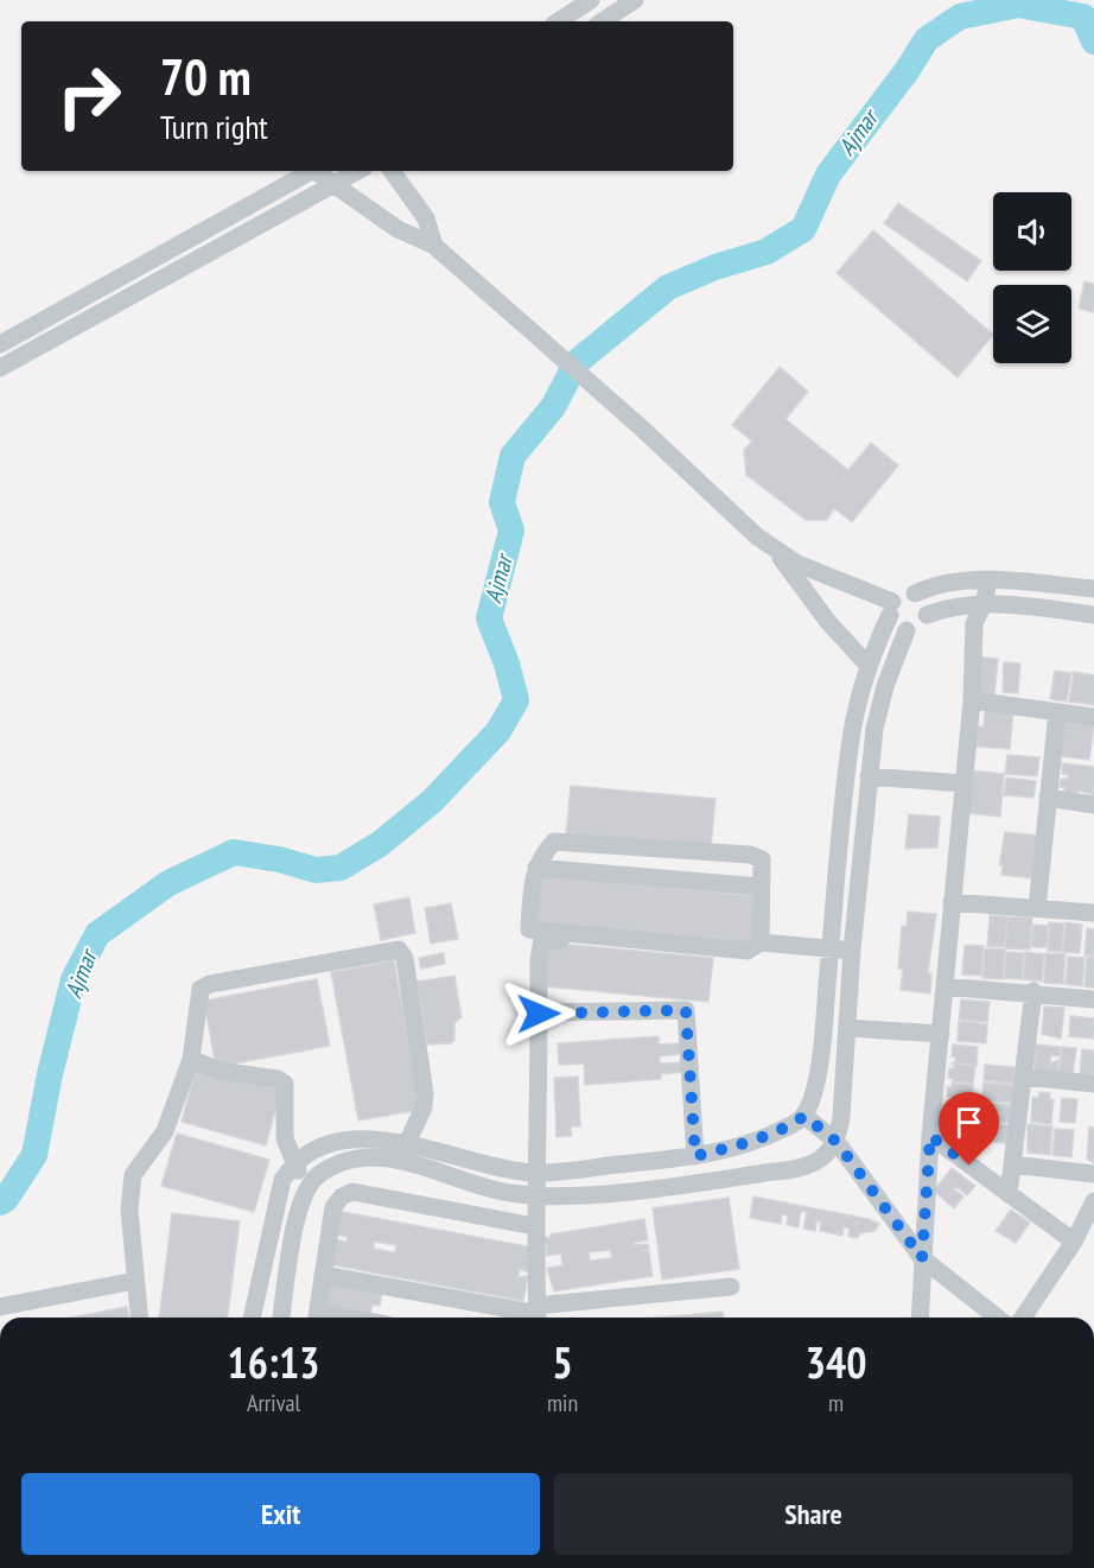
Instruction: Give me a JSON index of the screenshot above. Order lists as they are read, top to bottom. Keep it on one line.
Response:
{"water":["Ajmar"],"page":{"turn":["70 m","Turn right"],"eta":["16:13","Arrival","5","min","340","m"],"buttons":["Exit","Share"]}}
